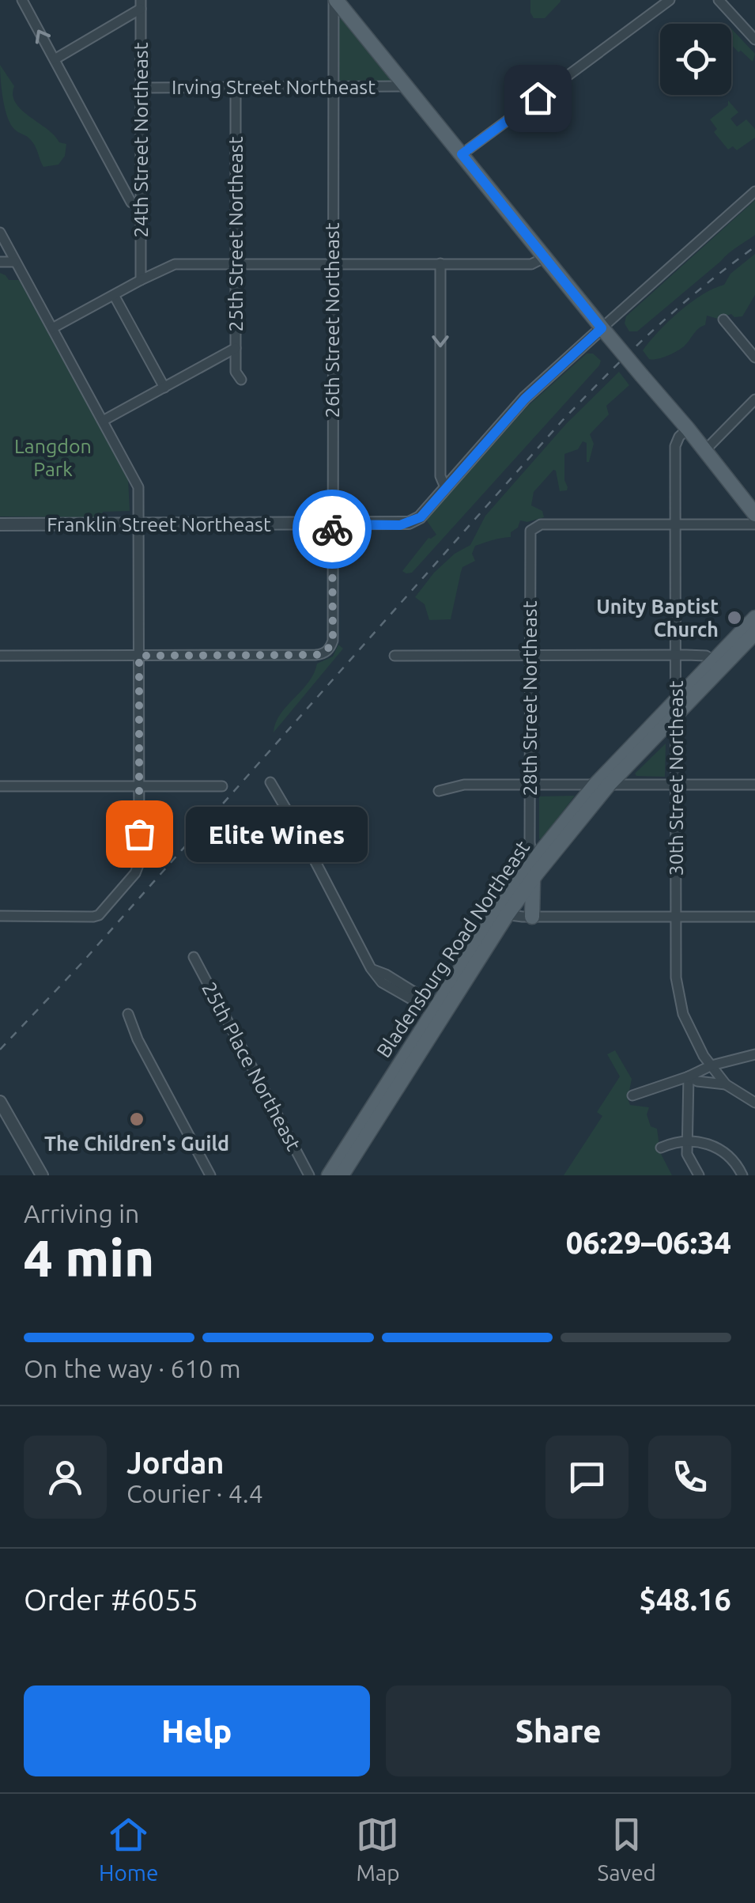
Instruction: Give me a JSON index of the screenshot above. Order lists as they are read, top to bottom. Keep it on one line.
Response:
{"streets":{"main road":["Bladensburg Road Northeast"],"street":["Irving Street Northeast","24th Street Northeast","25th Street Northeast","26th Street Northeast","Franklin Street Northeast","28th Street Northeast","30th Street Northeast","25th Place Northeast"]},"crossings":[["Irving Street Northeast","24th Street Northeast"],["Irving Street Northeast","25th Street Northeast"],["Irving Street Northeast","26th Street Northeast"],["26th Street Northeast","Franklin Street Northeast"],["28th Street Northeast","30th Street Northeast"],["28th Street Northeast","Bladensburg Road Northeast"],["30th Street Northeast","Bladensburg Road Northeast"]],"parks":["Langdon Park"],"places":["Unity Baptist Church","Elite Wines","The Children's Guild"],"page":{"bubble":"Elite Wines","heading":["4 min","Arriving in","06:29–06:34"],"panel":["Jordan","Courier · 4.4","Order #6055","$48.16"],"bar":"On the way · 610 m","buttons":["Help","Share"],"tabs":["Home","Map","Saved"]}}
